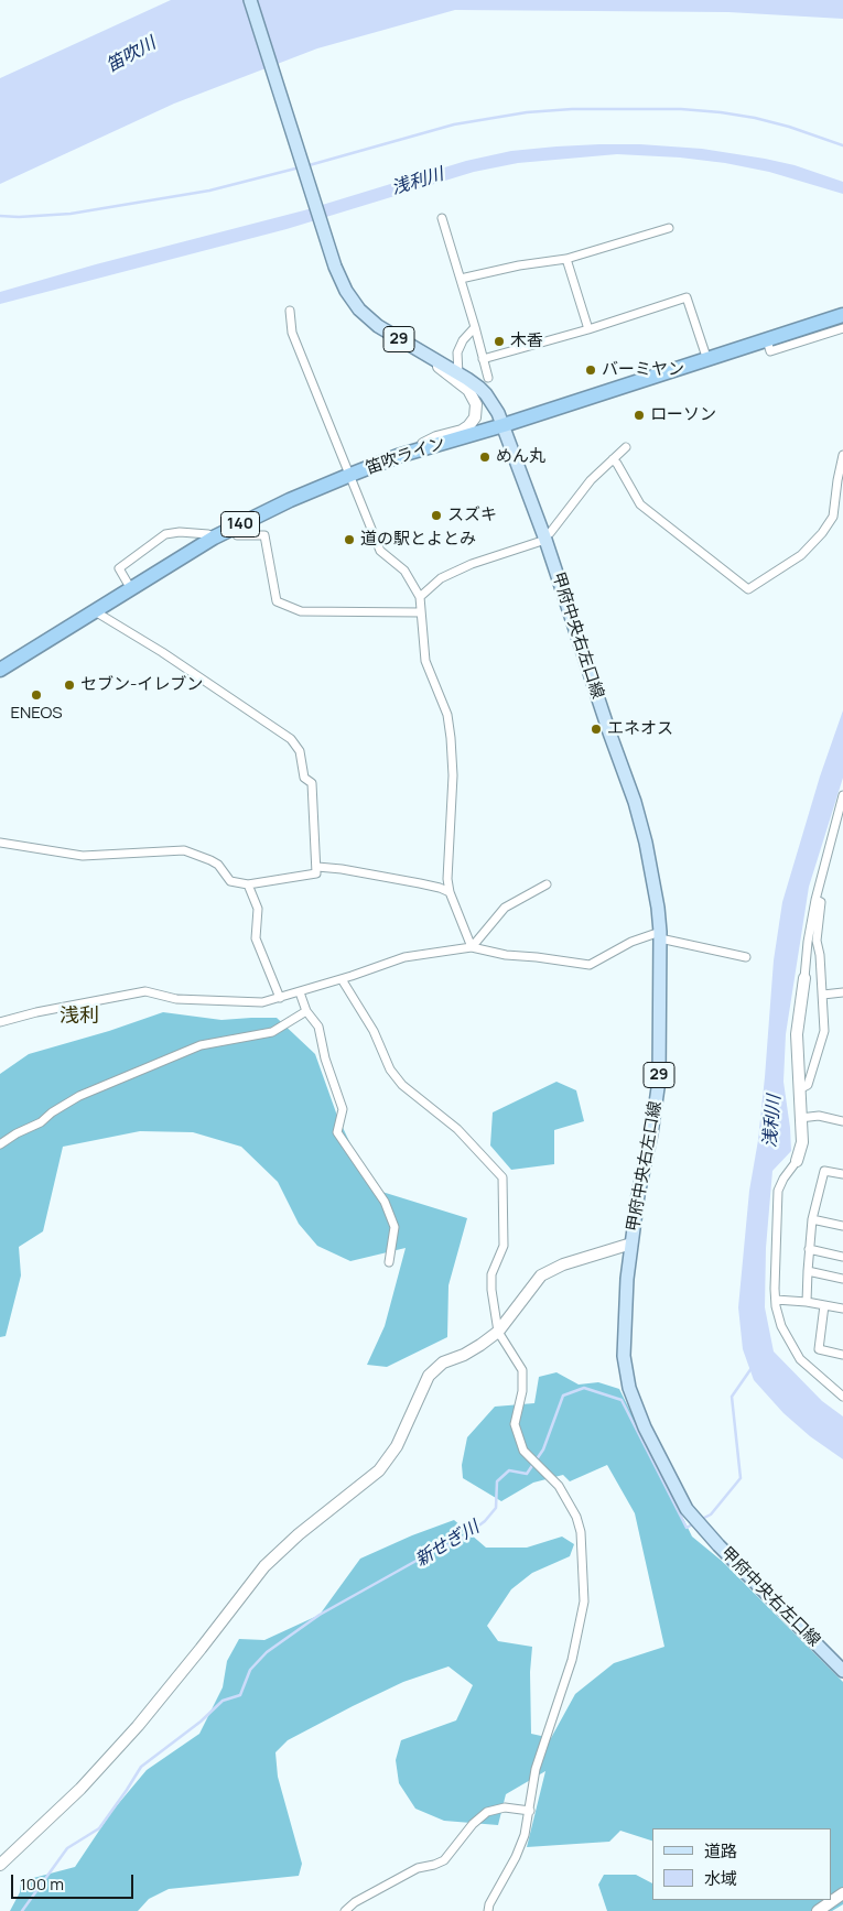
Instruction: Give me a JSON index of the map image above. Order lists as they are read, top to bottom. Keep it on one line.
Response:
{"streets":{"highway":["笛吹ライン","140"],"main road":["29","甲府中央右左口線"]},"crossings":[["笛吹ライン","甲府中央右左口線"]],"districts":["浅利"],"water":["笛吹川","浅利川","新せぎ川"],"places":["木香","バーミヤン","ローソン","めん丸","スズキ","道の駅とよとみ","セブン-イレブン","ENEOS","エネオス"],"legend":["道路","水域"],"scale_bar":"100 m"}
